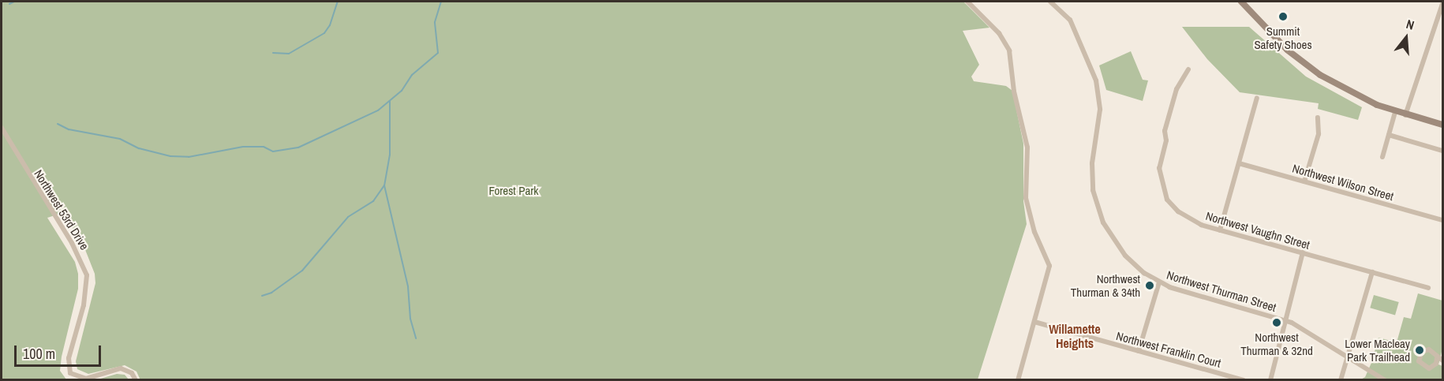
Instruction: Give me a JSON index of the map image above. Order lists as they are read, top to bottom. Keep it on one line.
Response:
{"streets":{"street":["Northwest Wilson Street","Northwest 53rd Drive","Northwest Vaughn Street","Northwest Thurman Street","Northwest Franklin Court"]},"districts":["Willamette Heights"],"parks":["Forest Park"],"places":["Summit Safety Shoes","Northwest Thurman & 34th","Northwest Thurman & 32nd","Lower Macleay Park Trailhead"],"scale_bar":"100 m","north":"top"}
